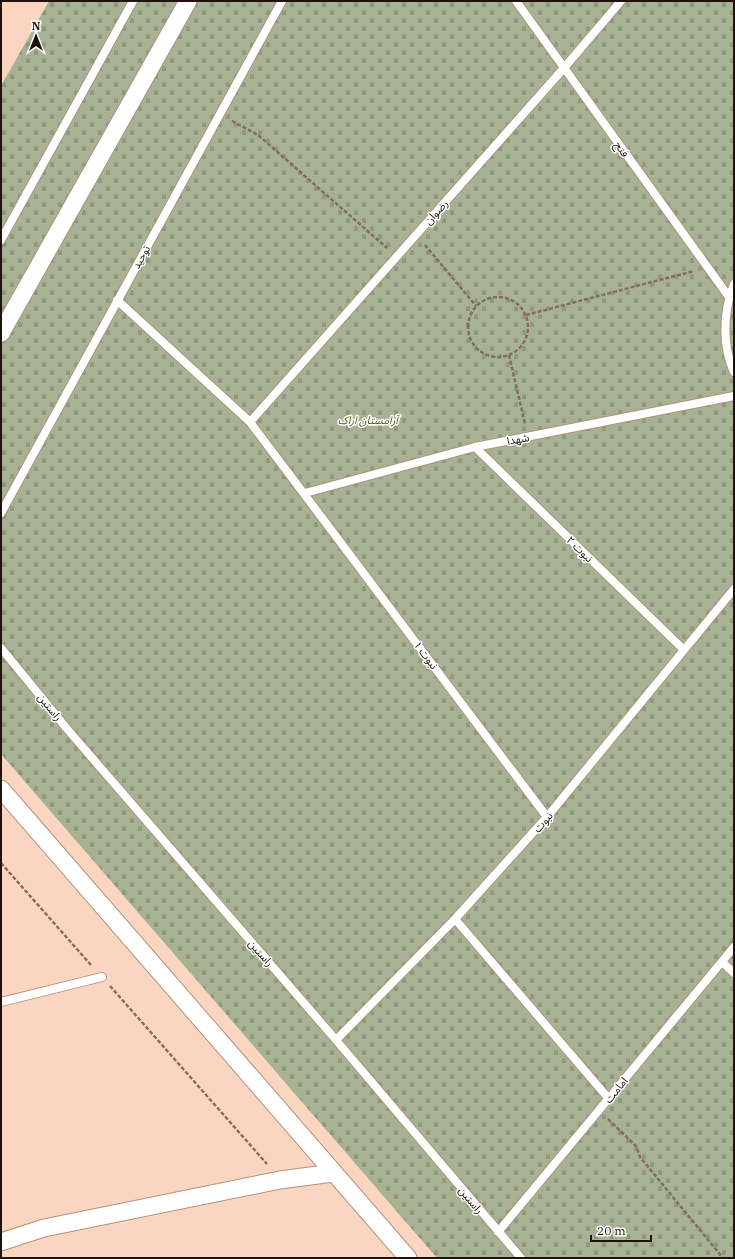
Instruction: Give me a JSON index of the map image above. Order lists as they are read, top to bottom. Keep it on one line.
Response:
{"streets":{"lane":["فتح","رضوان","توحید","شهدا","نبوت ۲","نبوت ۱","راستین","نبوت","امامت"]},"crossings":[["فتح","رضوان"],["رضوان","نبوت ۱"],["توحید","نبوت ۱"],["شهدا","نبوت ۲"],["شهدا","نبوت ۱"],["نبوت ۲","نبوت"],["نبوت ۱","نبوت"],["راستین","نبوت"],["راستین","امامت"]],"parks":["آرامستان اراک"],"scale_bar":"20 m","north":"top"}
